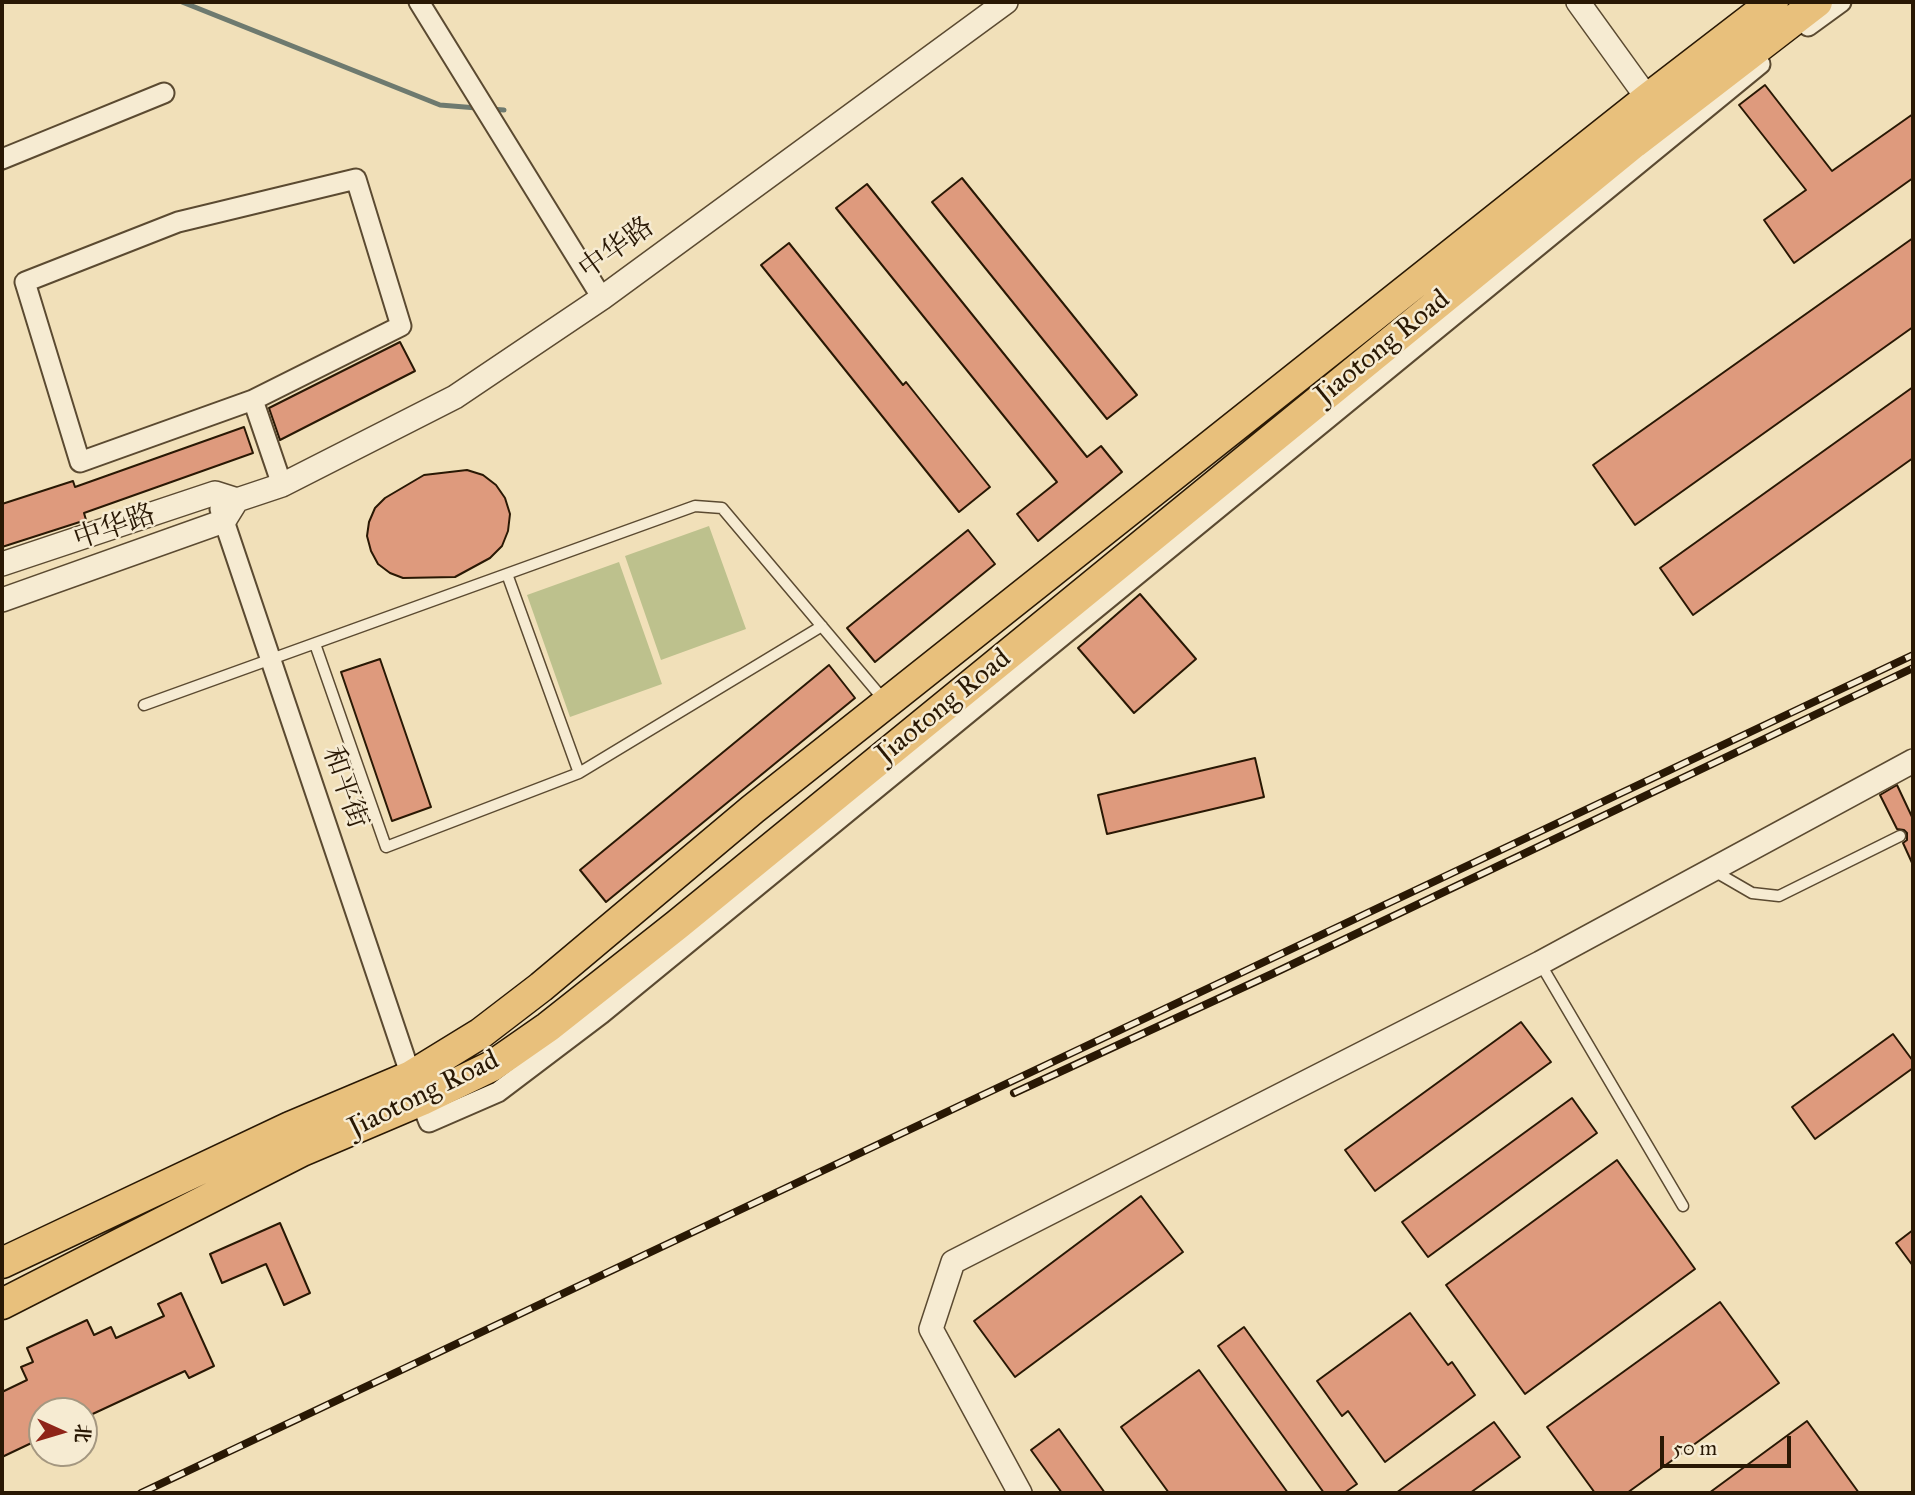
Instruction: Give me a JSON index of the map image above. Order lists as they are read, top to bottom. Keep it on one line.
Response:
{"streets":{"main road":["Jiaotong Road"],"street":["中华路","和平街"]},"crossings":[["中华路","和平街"],["Jiaotong Road","和平街"]],"scale_bar":"50 m","north":"right"}
